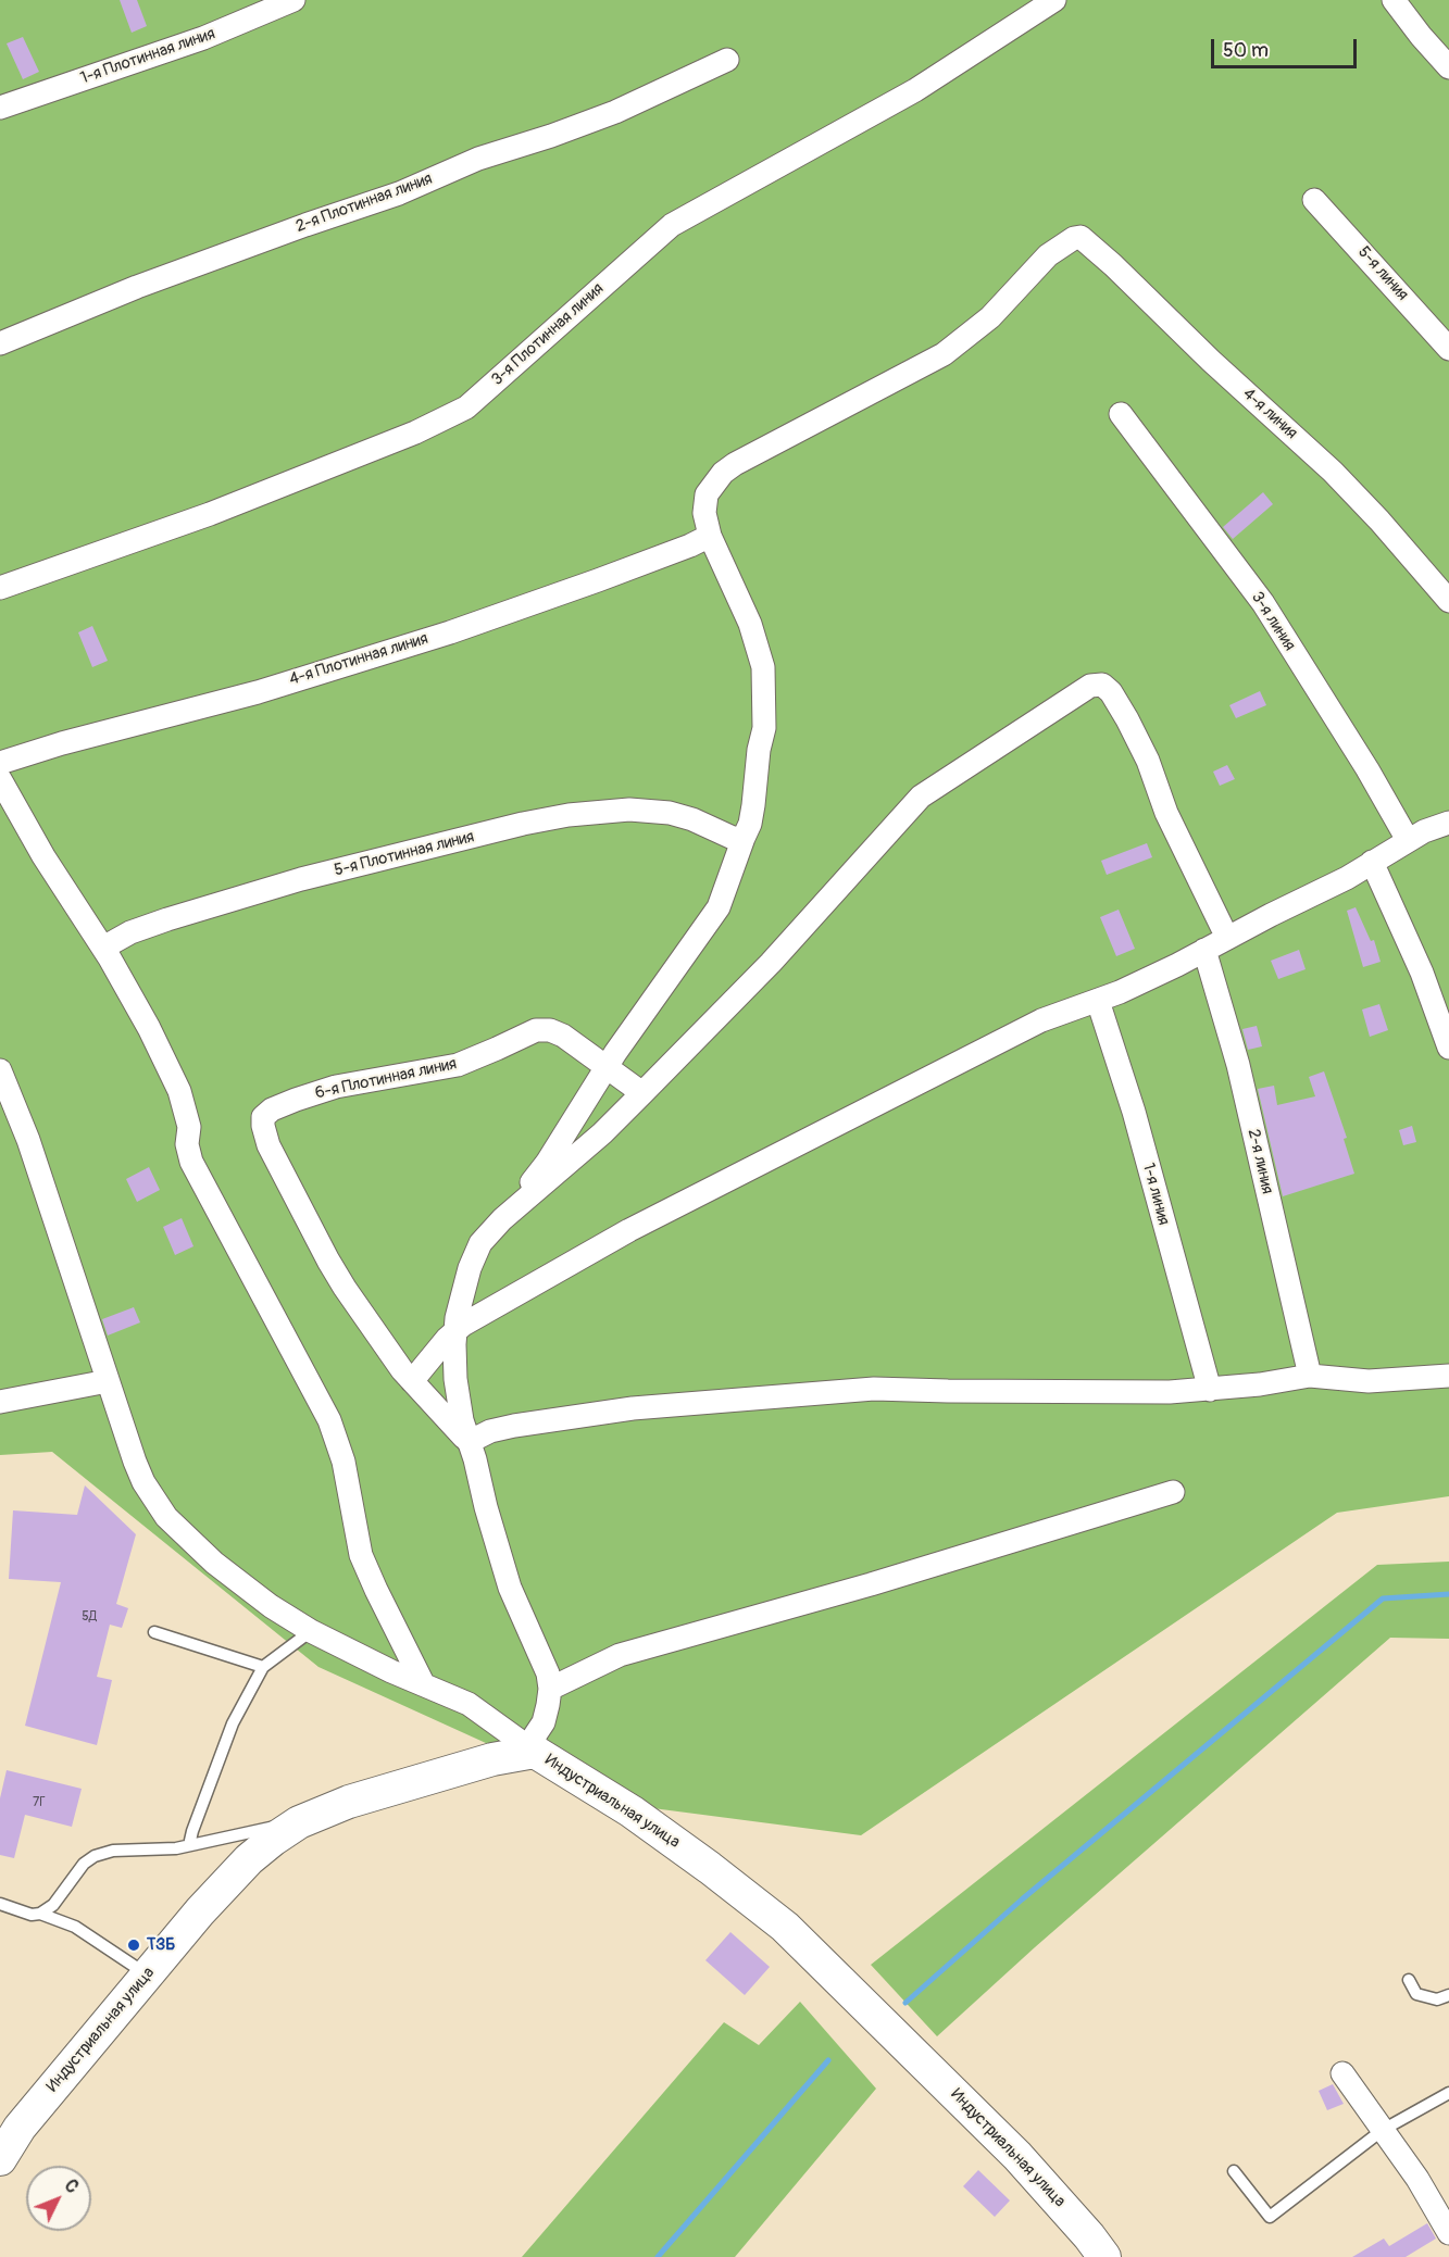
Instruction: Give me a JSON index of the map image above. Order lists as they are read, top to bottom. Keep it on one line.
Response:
{"streets":{"main road":["Индустриальная улица"],"street":["1-я Плотинная линия","2-я Плотинная линия","5-я линия","3-я Плотинная линия","4-я линия","3-я линия","4-я Плотинная линия","5-я Плотинная линия","6-я Плотинная линия","2-я линия","1-я линия"]},"crossings":[["4-я линия","4-я Плотинная линия"]],"places":["ТЗБ"],"house_numbers":["5Д","7Г"],"scale_bar":"50 m","north":"top right"}
